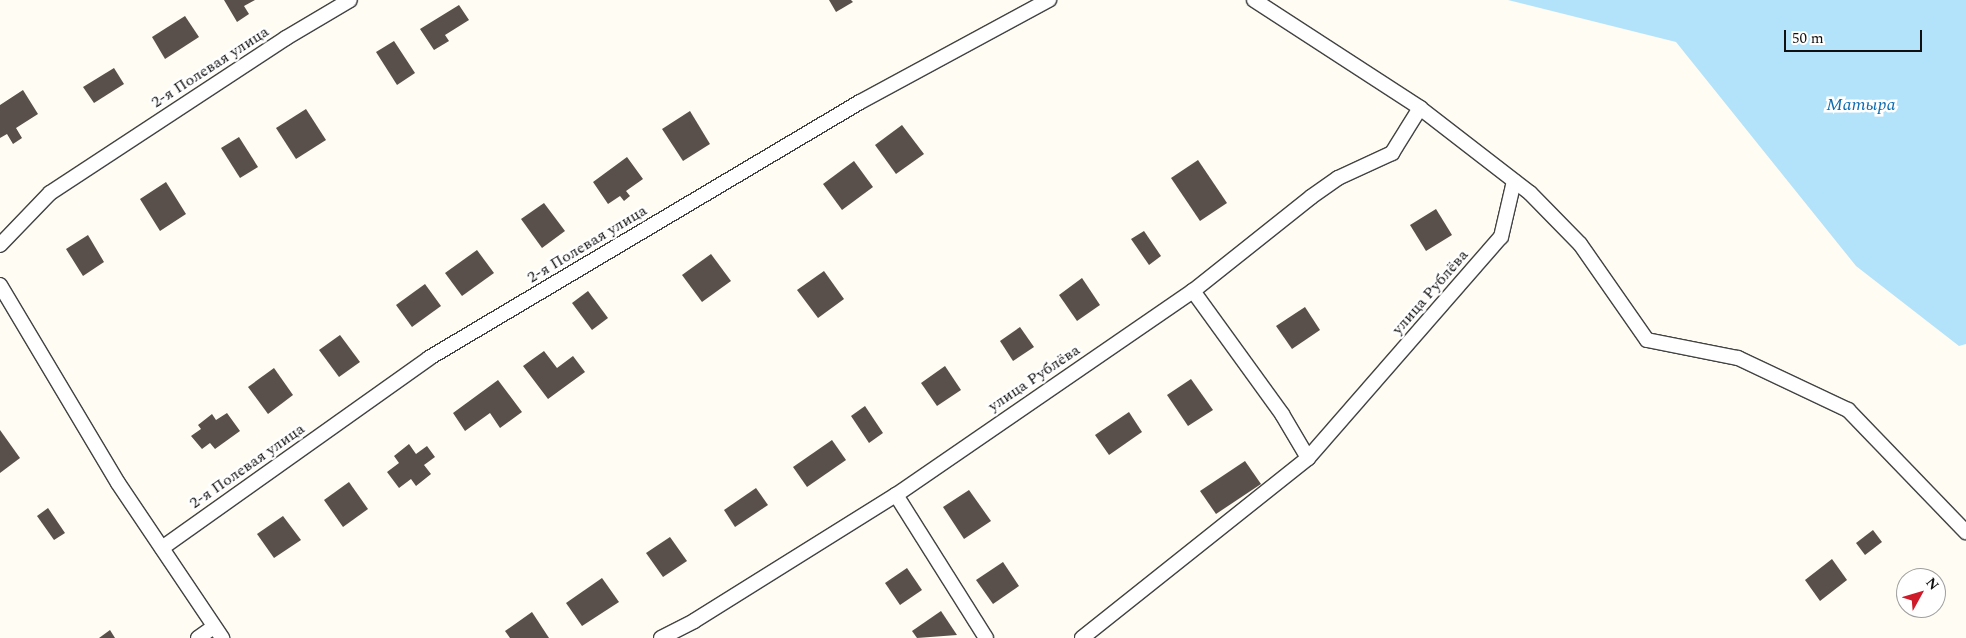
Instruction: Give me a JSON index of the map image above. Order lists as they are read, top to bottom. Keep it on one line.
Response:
{"streets":{"street":["2-я Полевая улица","улица Рублёва"]},"water":["Матыра"],"scale_bar":"50 m","north":"top right"}
